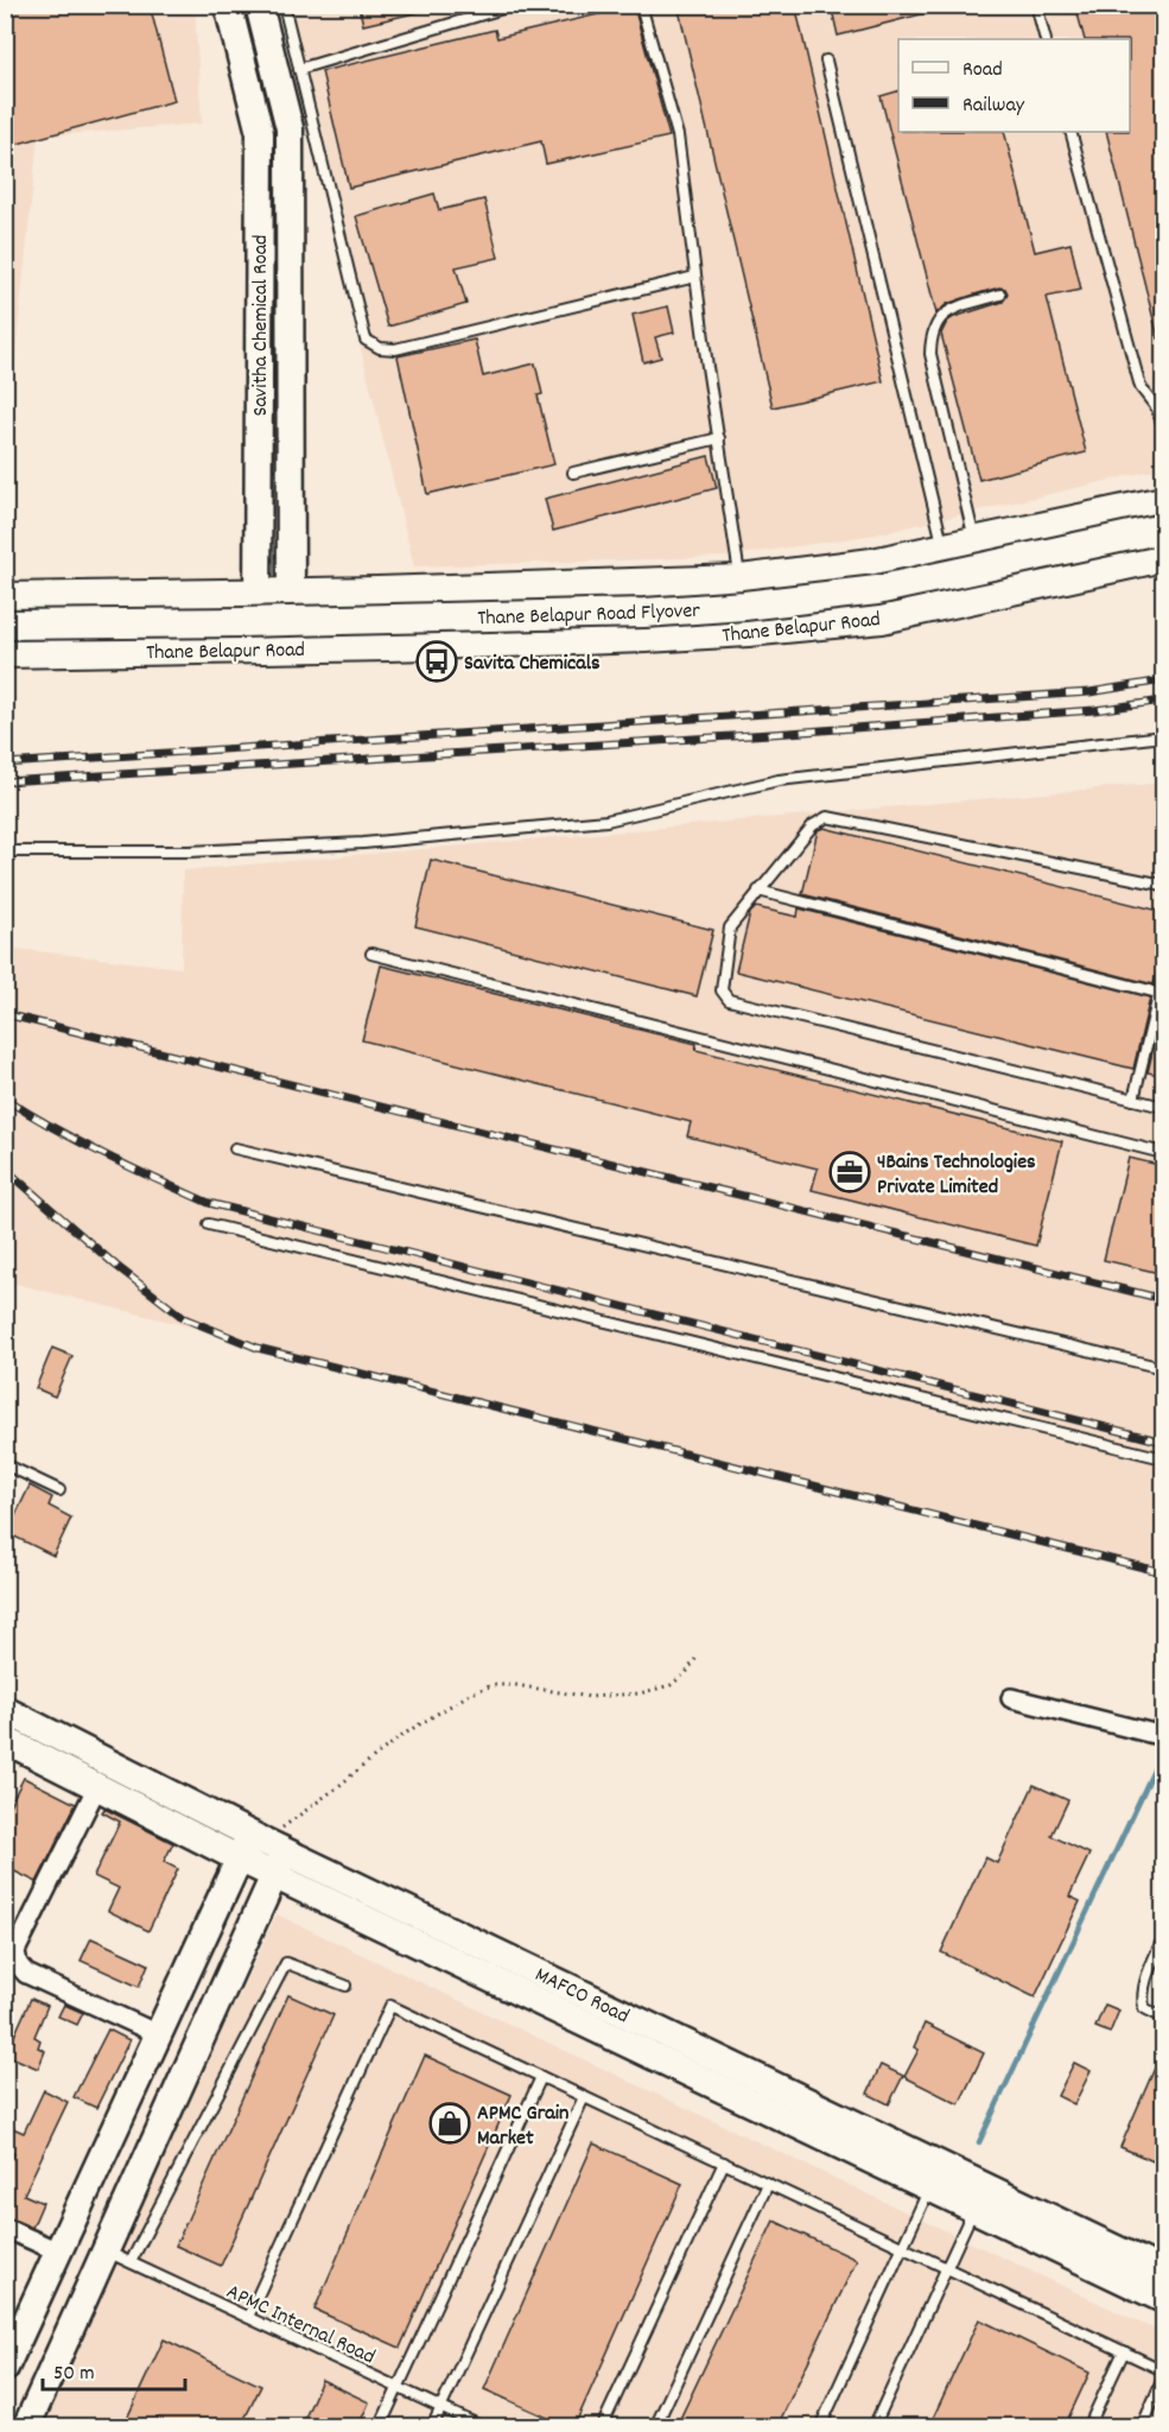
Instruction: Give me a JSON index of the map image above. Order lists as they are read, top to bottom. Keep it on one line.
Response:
{"streets":{"main road":["Savitha Chemical Road","Thane Belapur Road Flyover","Thane Belapur Road","MAFCO Road"],"lane":["APMC Internal Road"]},"crossings":[["Savitha Chemical Road","Thane Belapur Road"]],"places":{"bus stop":["Savita Chemicals"],"office":["4Bains Technologies Private Limited"],"shop":["APMC Grain Market"]},"legend":["Road","Railway"],"scale_bar":"50 m"}
